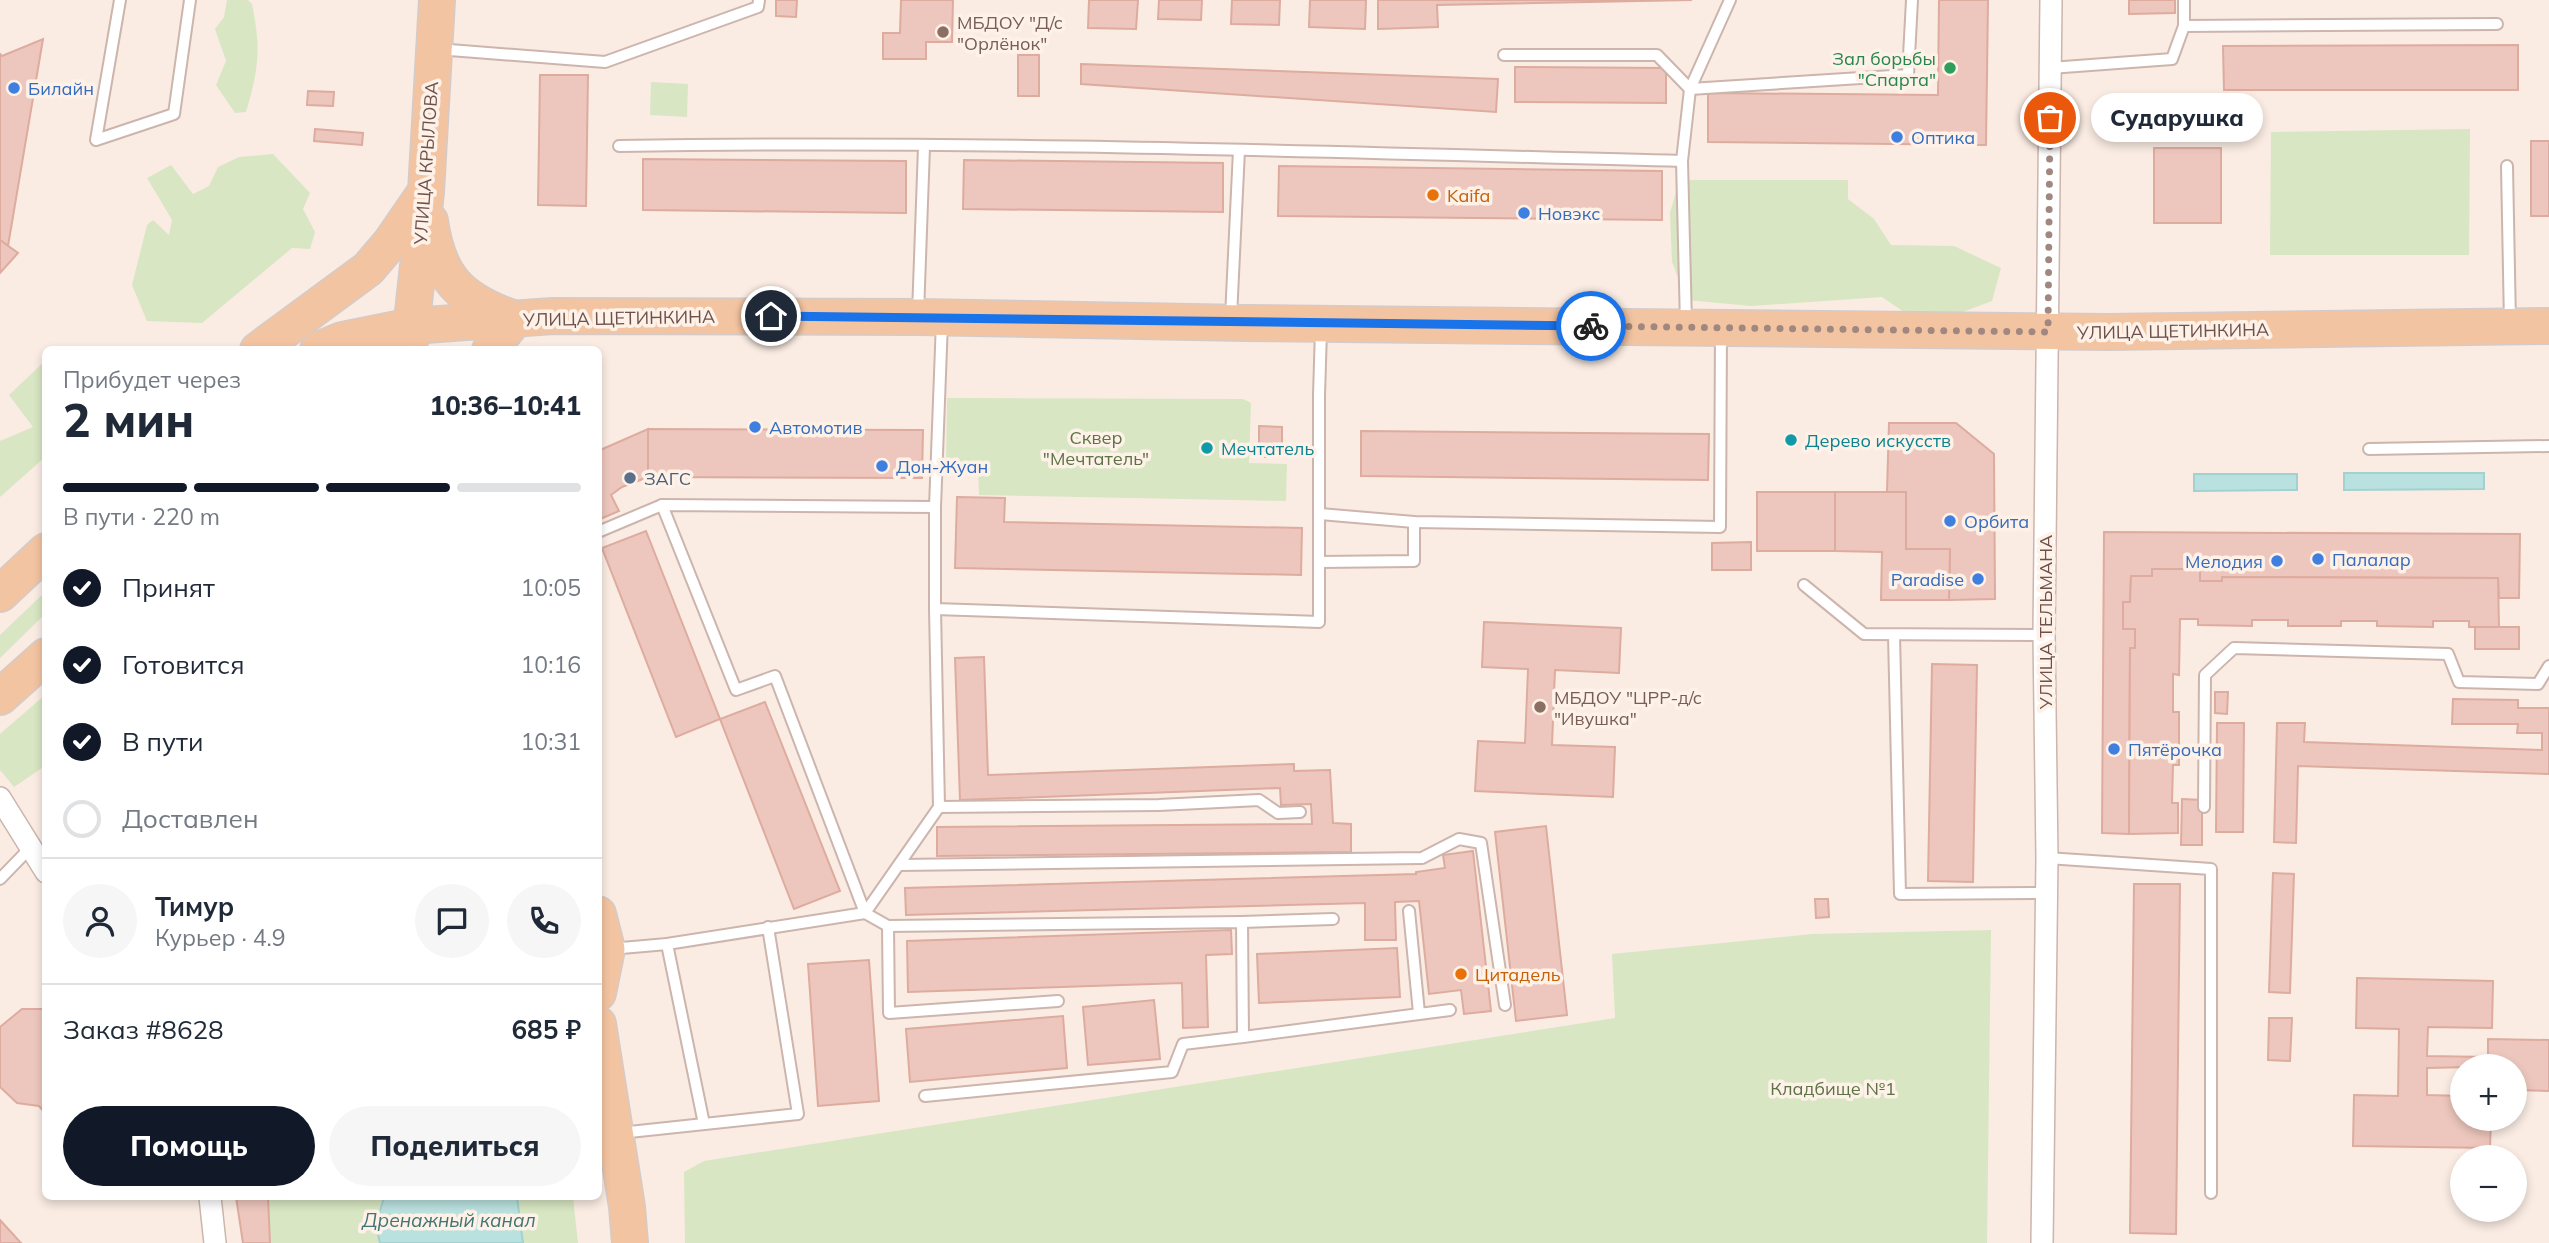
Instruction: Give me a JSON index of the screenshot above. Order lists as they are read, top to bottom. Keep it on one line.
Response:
{"streets":{"main road":["УЛИЦА КРЫЛОВА","УЛИЦА ЩЕТИНКИНА"],"street":["УЛИЦА ТЕЛЬМАНА"]},"crossings":[["УЛИЦА КРЫЛОВА","УЛИЦА ЩЕТИНКИНА"],["УЛИЦА ЩЕТИНКИНА","УЛИЦА ТЕЛЬМАНА"]],"water":["Дренажный канал"],"parks":["Сквер \"Мечтатель\"","Кладбище №1"],"places":["МБДОУ \"Д/с \"Орлёнок\"","Зал борьбы \"Спарта\"","Билайн","Сударушка","Оптика","Kaifa","Новэкс","Автомотив","Дерево искусств","Мечтатель","Дон-Жуан","ЗАГС","Орбита","Палалар","Мелодия","Paradise","МБДОУ \"ЦРР-д/с \"Ивушка\"","Пятёрочка","Цитадель"],"page":{"bubble":"Сударушка","heading":["2 мин","Прибудет через","10:36–10:41"],"panel":["Тимур","Курьер · 4.9","Заказ #8628","685 ₽"],"bar":"В пути · 220 m","list":[["Принят","10:05"],["Готовится","10:16"],["В пути","10:31"],"Доставлен"],"map_buttons":["+","−"],"buttons":["Помощь","Поделиться"]}}
